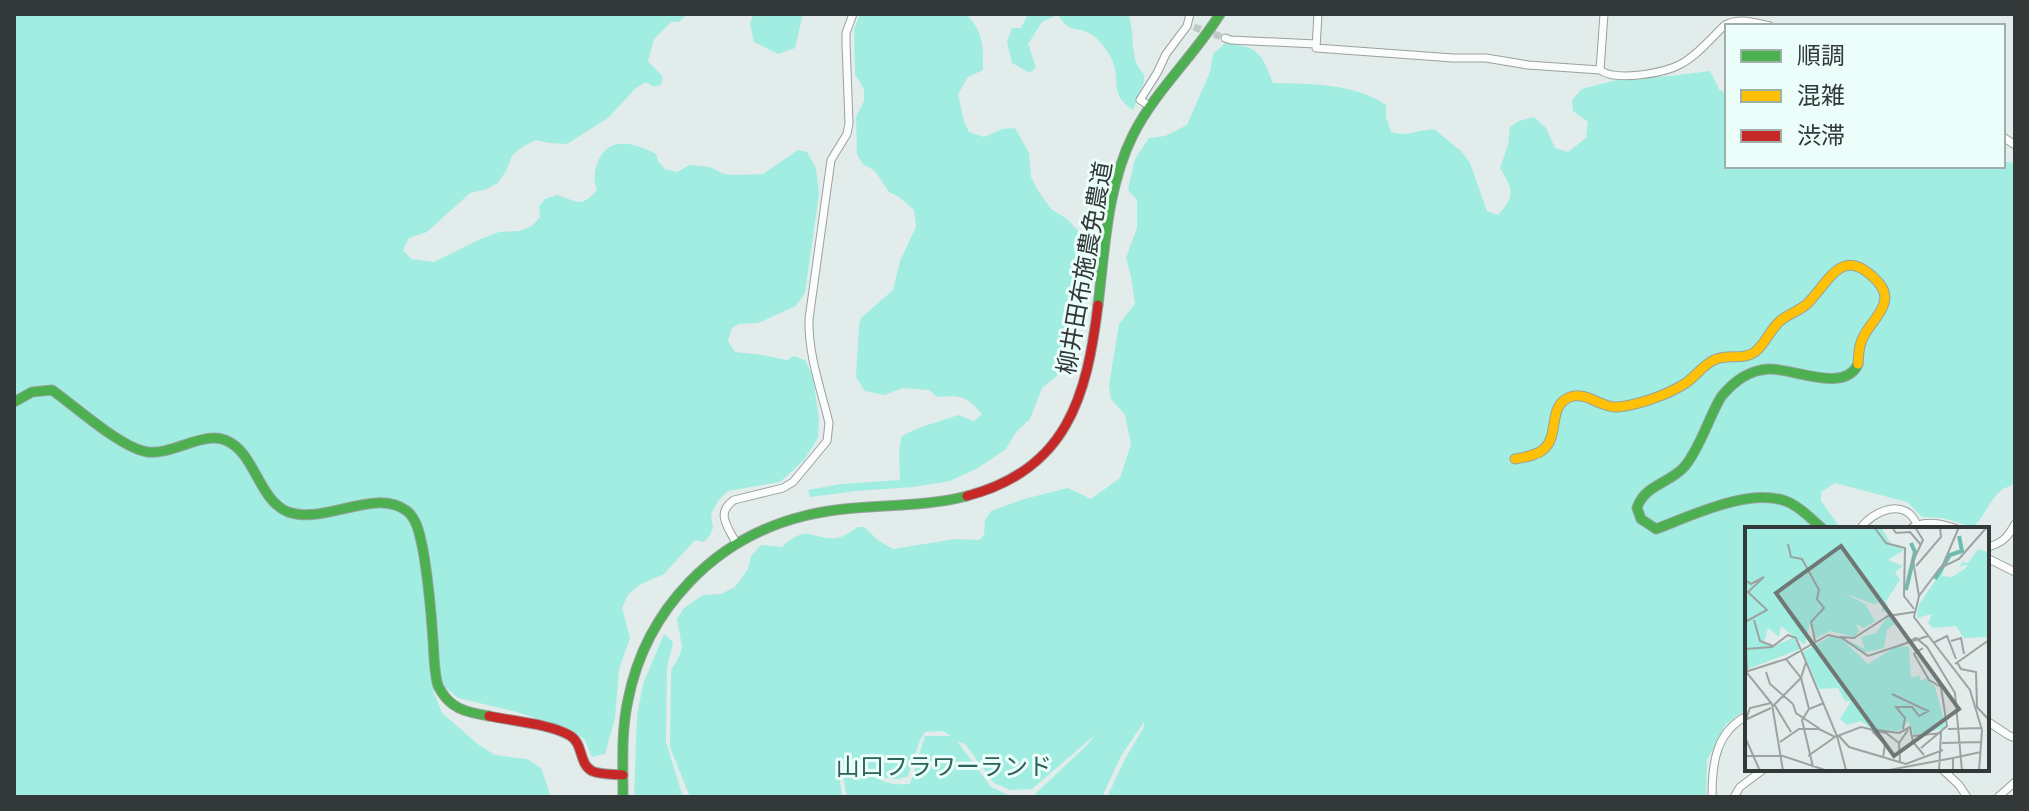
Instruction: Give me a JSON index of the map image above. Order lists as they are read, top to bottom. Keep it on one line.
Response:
{"streets":{"street":["柳井田布施農免農道"]},"parks":["山口フラワーランド"],"legend":["順調","混雑","渋滞"]}
